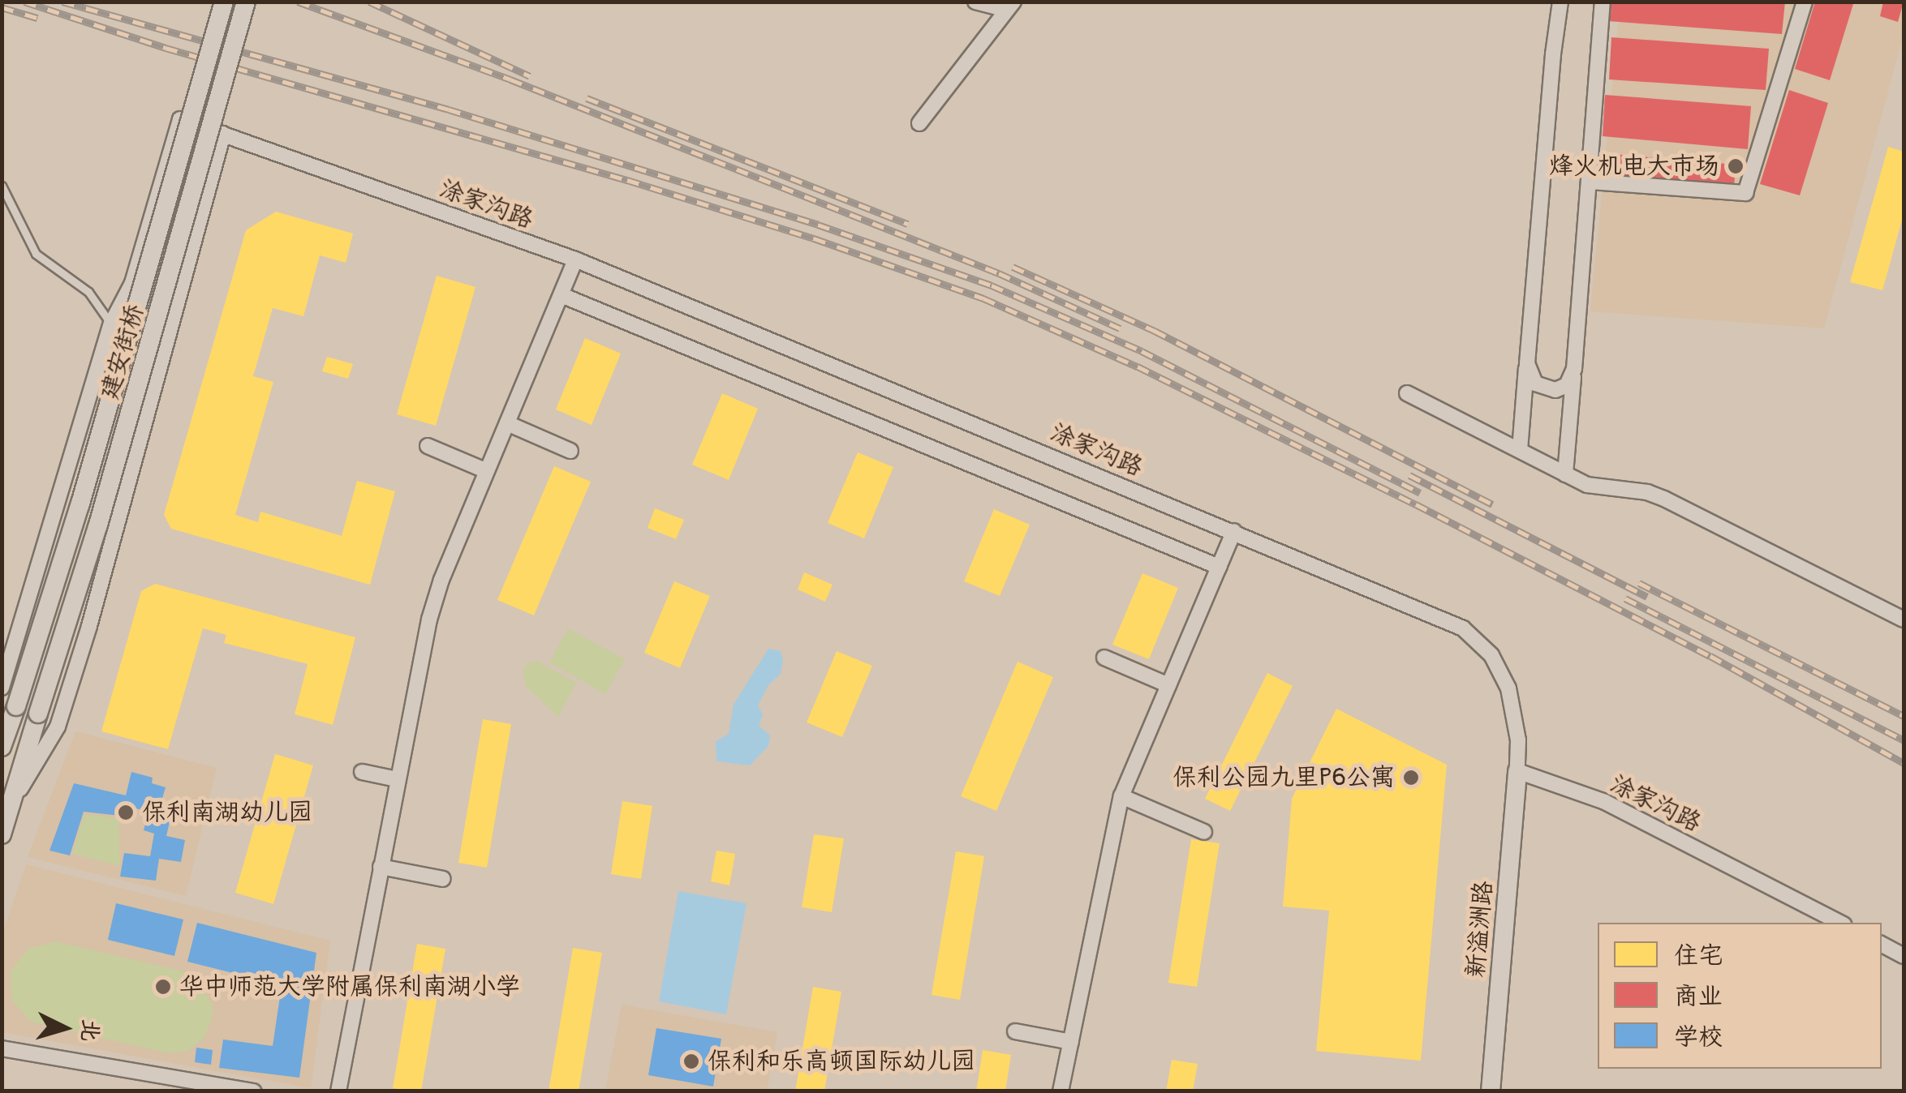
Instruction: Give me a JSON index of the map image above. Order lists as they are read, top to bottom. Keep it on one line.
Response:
{"streets":{"main road":["建安街桥","新溢洲路"],"street":["涂家沟路"]},"crossings":[["涂家沟路","新溢洲路"]],"places":["烽火机电大市场","保利公园九里P6公寓","保利南湖幼儿园","华中师范大学附属保利南湖小学","保利和乐高顿国际幼儿园"],"legend":["住宅","商业","学校"],"north":"right"}
